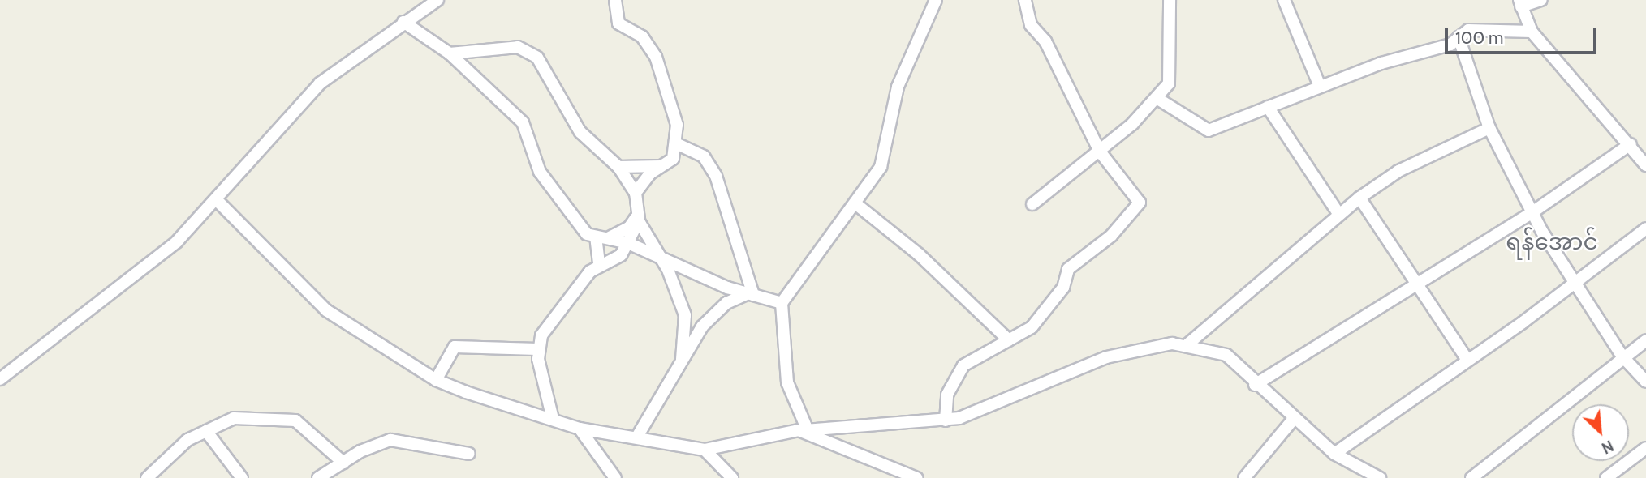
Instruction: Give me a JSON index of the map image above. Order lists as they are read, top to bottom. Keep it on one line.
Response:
{"districts":["ရန်အောင်"],"scale_bar":"100 m","north":"bottom right"}
